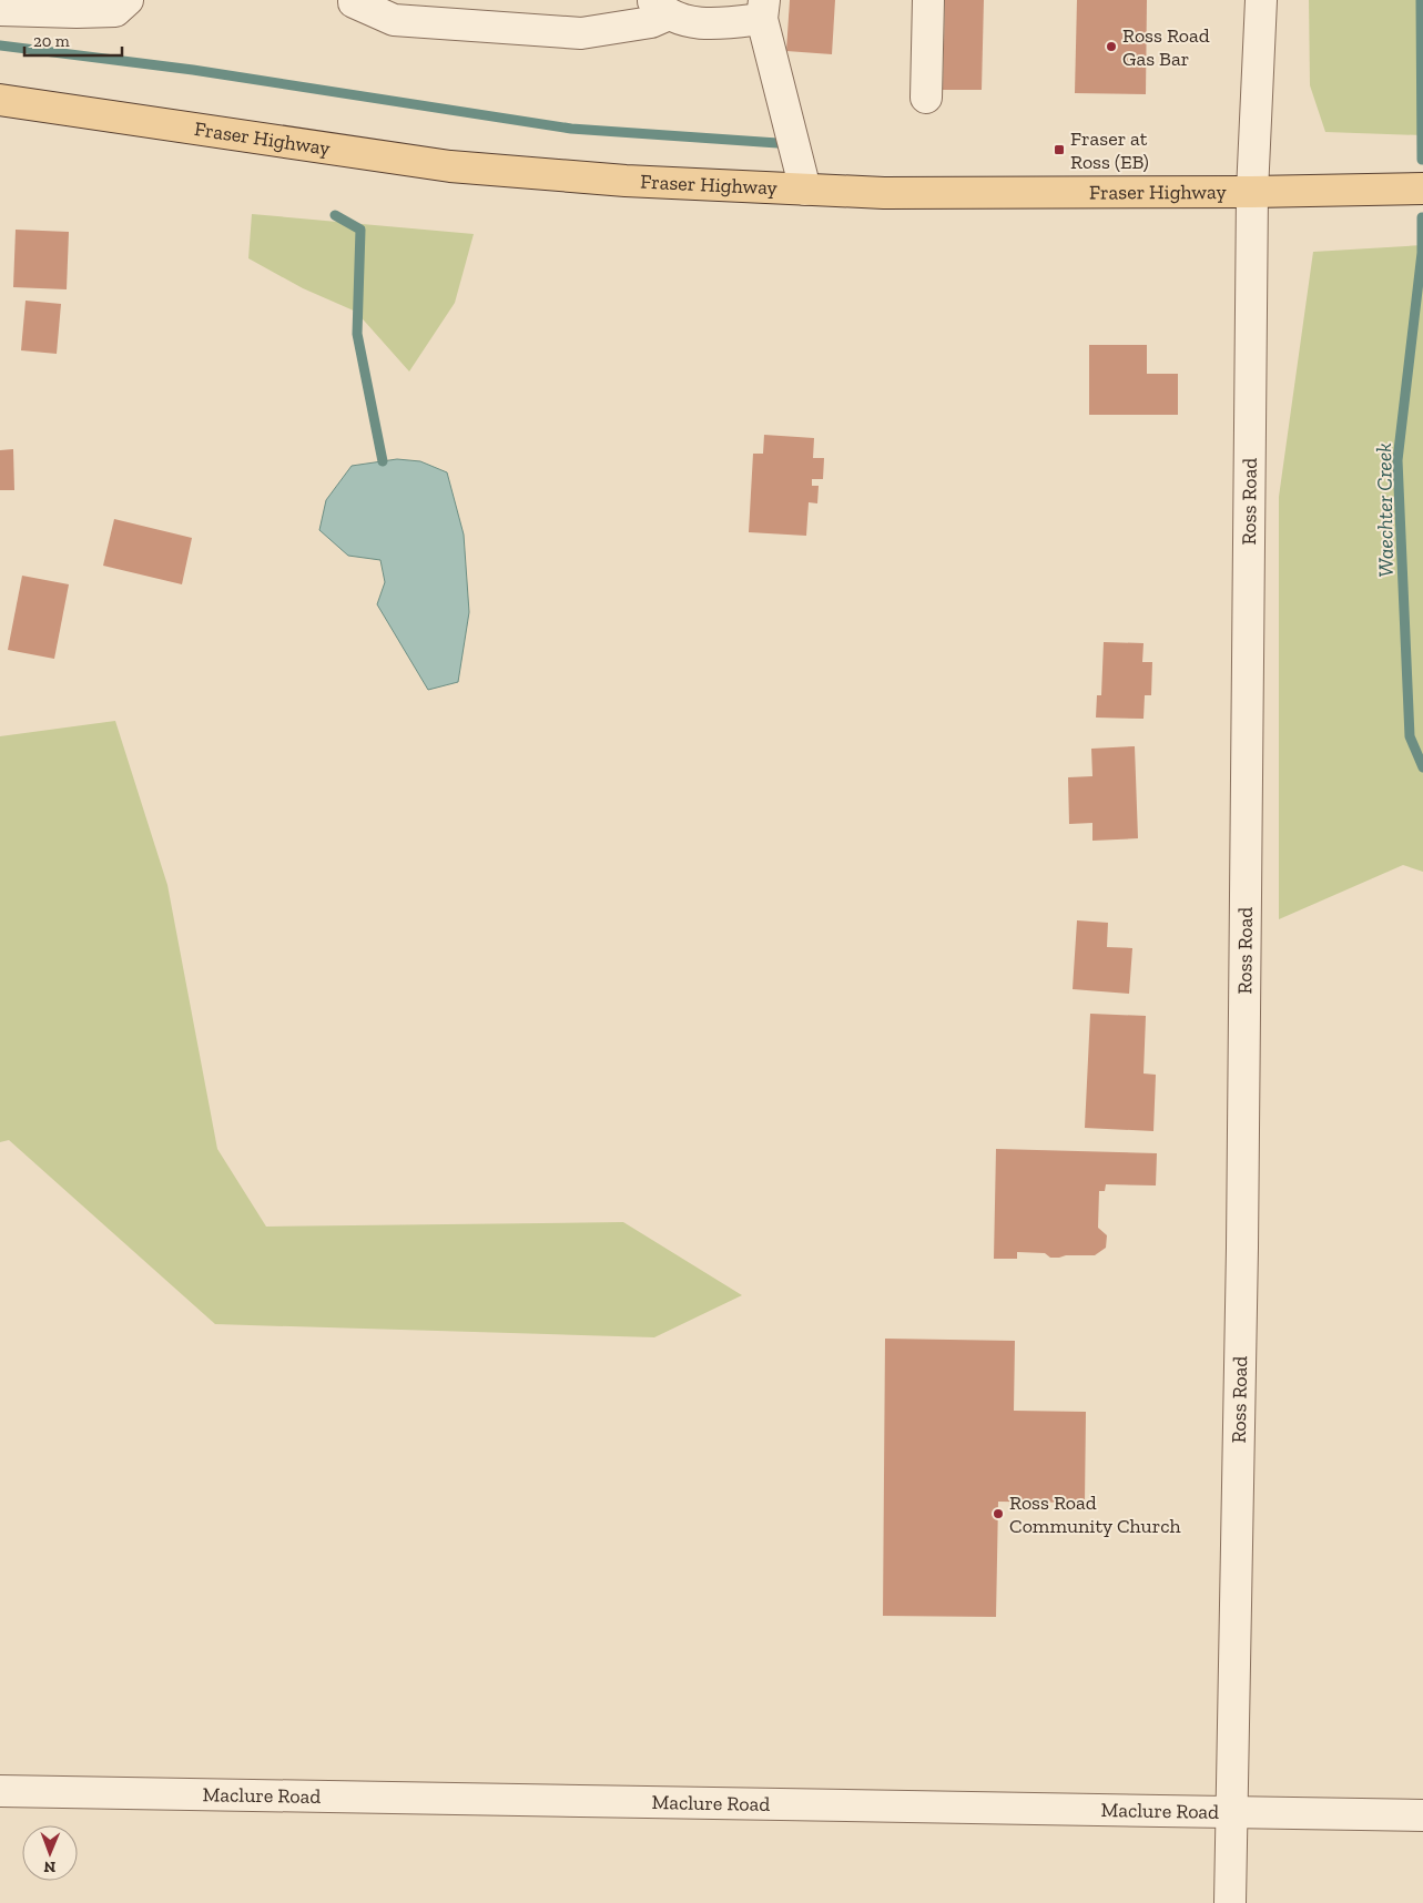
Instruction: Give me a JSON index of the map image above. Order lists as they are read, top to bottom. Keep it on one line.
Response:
{"streets":{"main road":["Fraser Highway"],"street":["Ross Road","Maclure Road"]},"crossings":[["Fraser Highway","Ross Road"],["Ross Road","Maclure Road"]],"water":["Waechter Creek"],"places":{"other":["Ross Road Gas Bar","Ross Road Community Church"],"transit":["Fraser at Ross (EB)"]},"scale_bar":"20 m","north":"bottom"}
